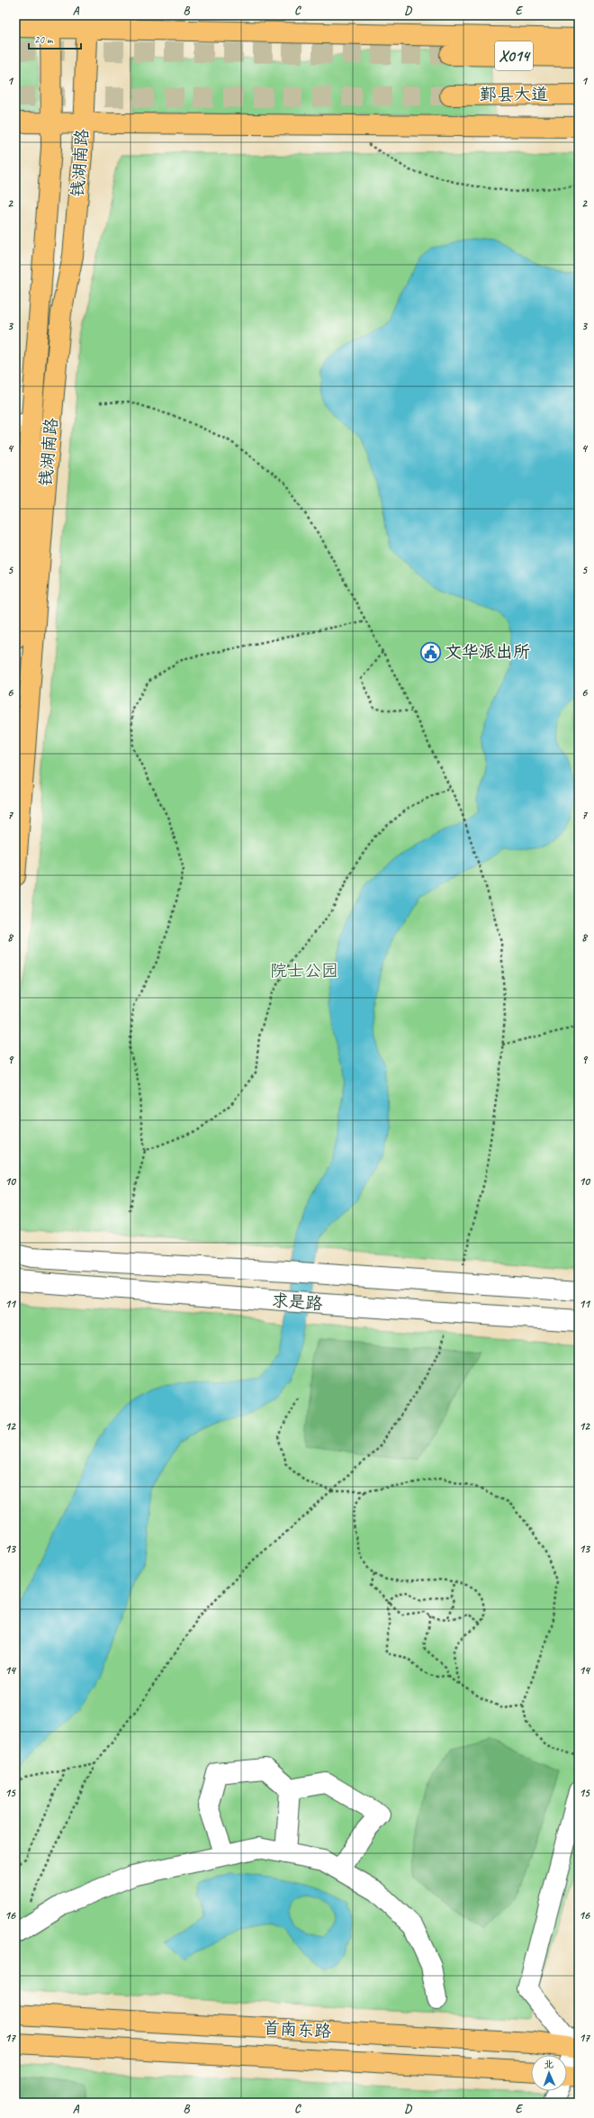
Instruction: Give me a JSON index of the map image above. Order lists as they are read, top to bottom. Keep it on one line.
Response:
{"streets":{"main road":["X014","鄞县大道","钱湖南路","首南东路"],"street":["求是路"]},"parks":["院士公园"],"places":{"public building":["文华派出所"]},"scale_bar":"20 m","north":"top","grid":{"columns":["A","B","C","D","E"],"rows":["1","2","3","4","5","6","7","8","9","10","11","12","13","14","15","16","17"]}}
